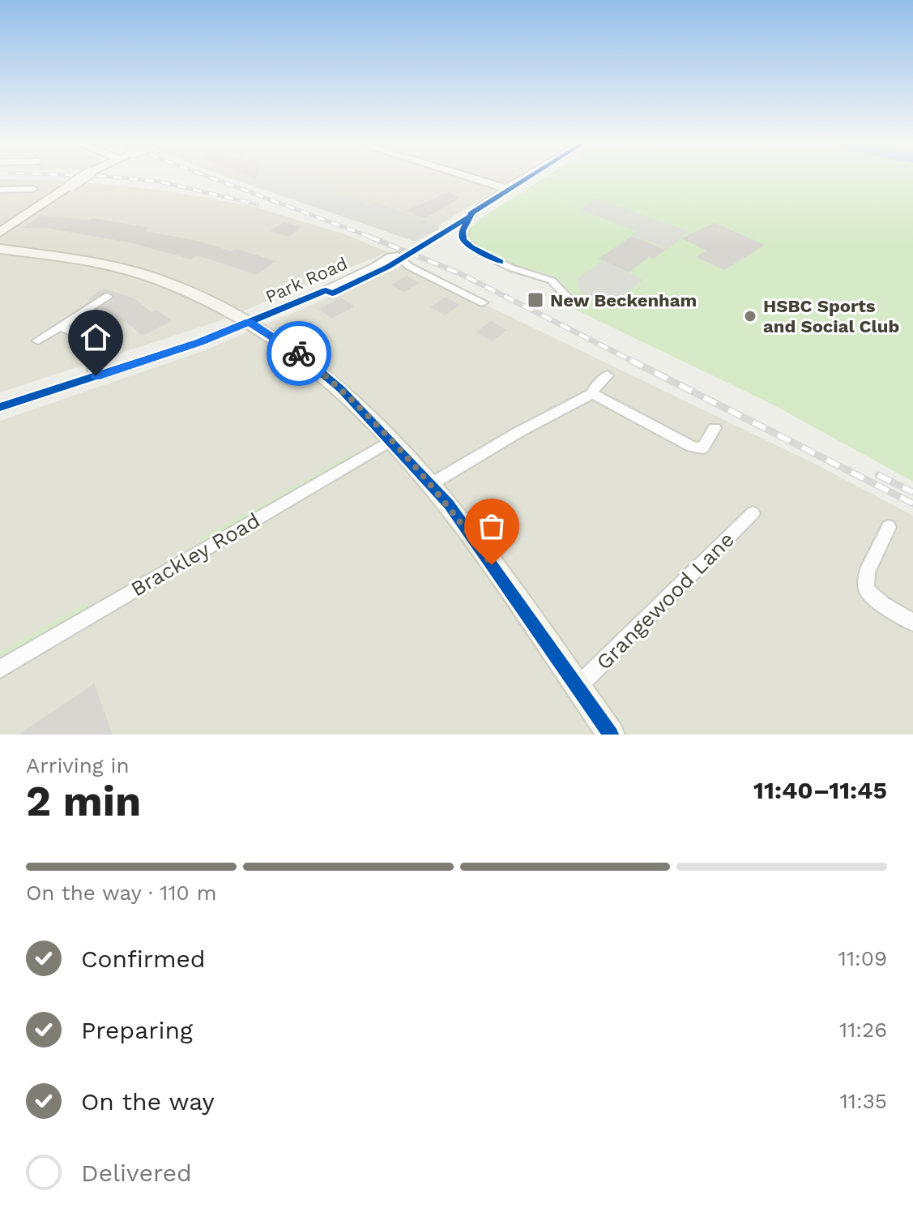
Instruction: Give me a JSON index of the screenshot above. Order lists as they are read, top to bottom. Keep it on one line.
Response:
{"streets":{"street":["Park Road","Brackley Road","Grangewood Lane"]},"places":{"transit":["New Beckenham"],"other":["HSBC Sports and Social Club"]},"page":{"heading":["2 min","Arriving in","11:40–11:45"],"bar":"On the way · 110 m","list":[["Confirmed","11:09"],["Preparing","11:26"],["On the way","11:35"],"Delivered"]}}
